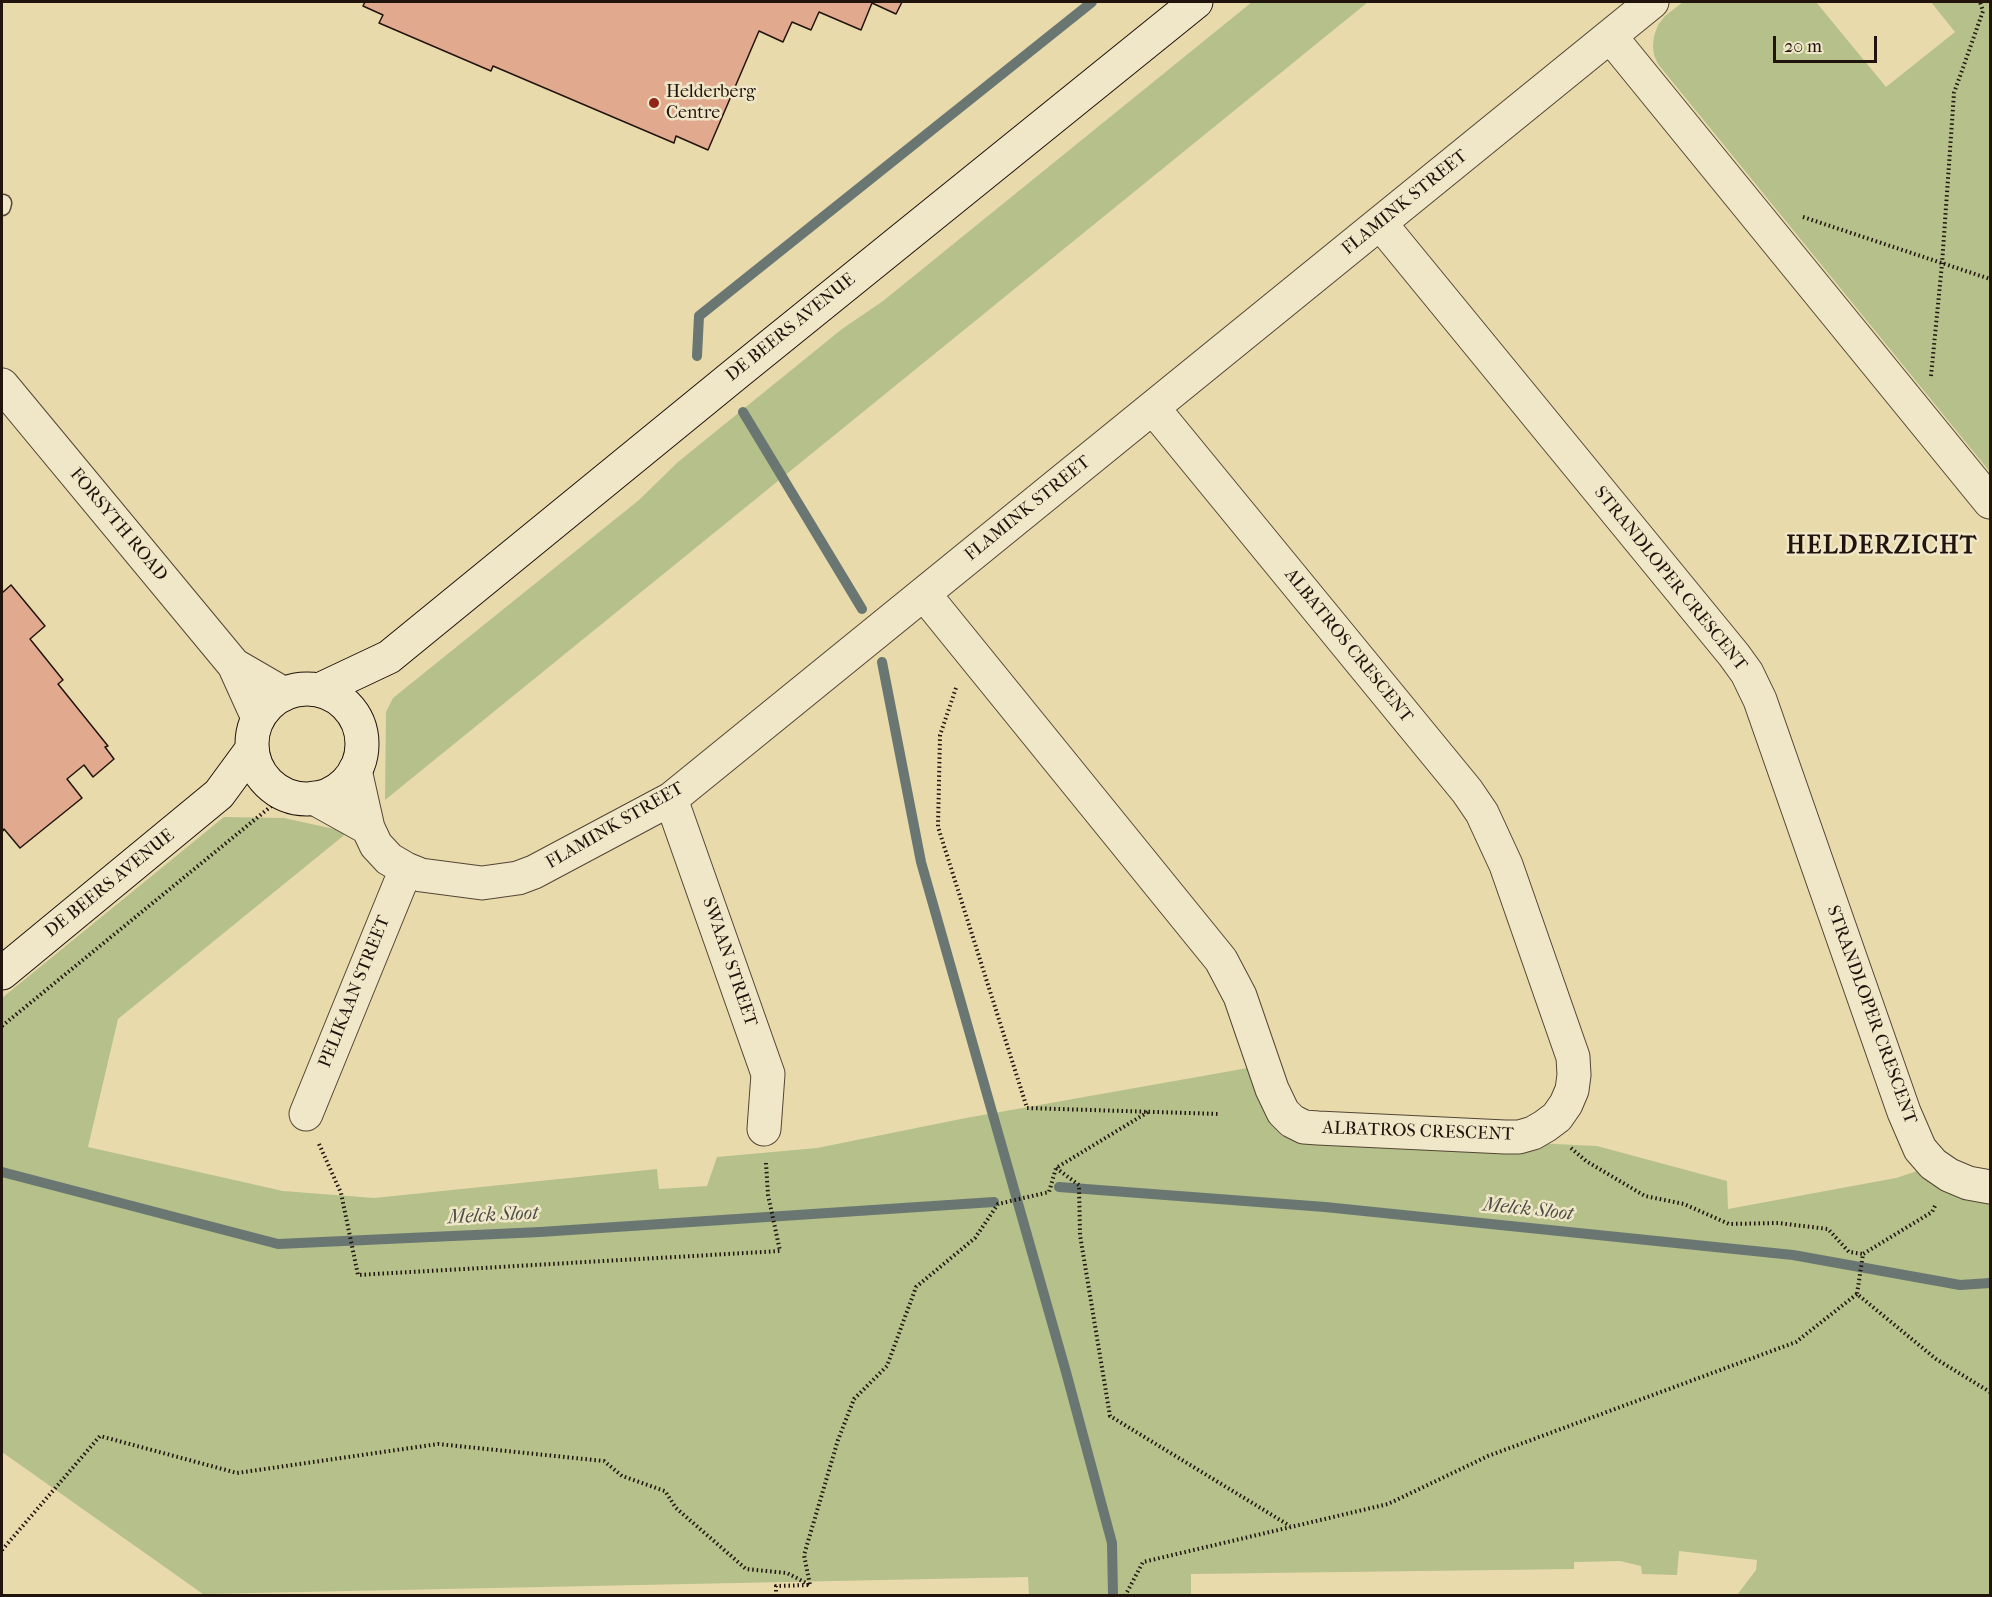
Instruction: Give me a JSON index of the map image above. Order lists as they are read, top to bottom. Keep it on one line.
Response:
{"streets":{"street":["FLAMINK STREET","DE BEERS AVENUE","FORSYTH ROAD","STRANDLOPER CRESCENT","ALBATROS CRESCENT","SWAAN STREET","PELIKAAN STREET"]},"crossings":[["FLAMINK STREET","DE BEERS AVENUE"],["FLAMINK STREET","FORSYTH ROAD"],["FLAMINK STREET","STRANDLOPER CRESCENT"],["FLAMINK STREET","ALBATROS CRESCENT"],["FLAMINK STREET","SWAAN STREET"],["FLAMINK STREET","PELIKAAN STREET"],["DE BEERS AVENUE","FORSYTH ROAD"]],"districts":["HELDERZICHT"],"water":["Melck Sloot"],"places":["Helderberg Centre"],"scale_bar":"20 m"}
